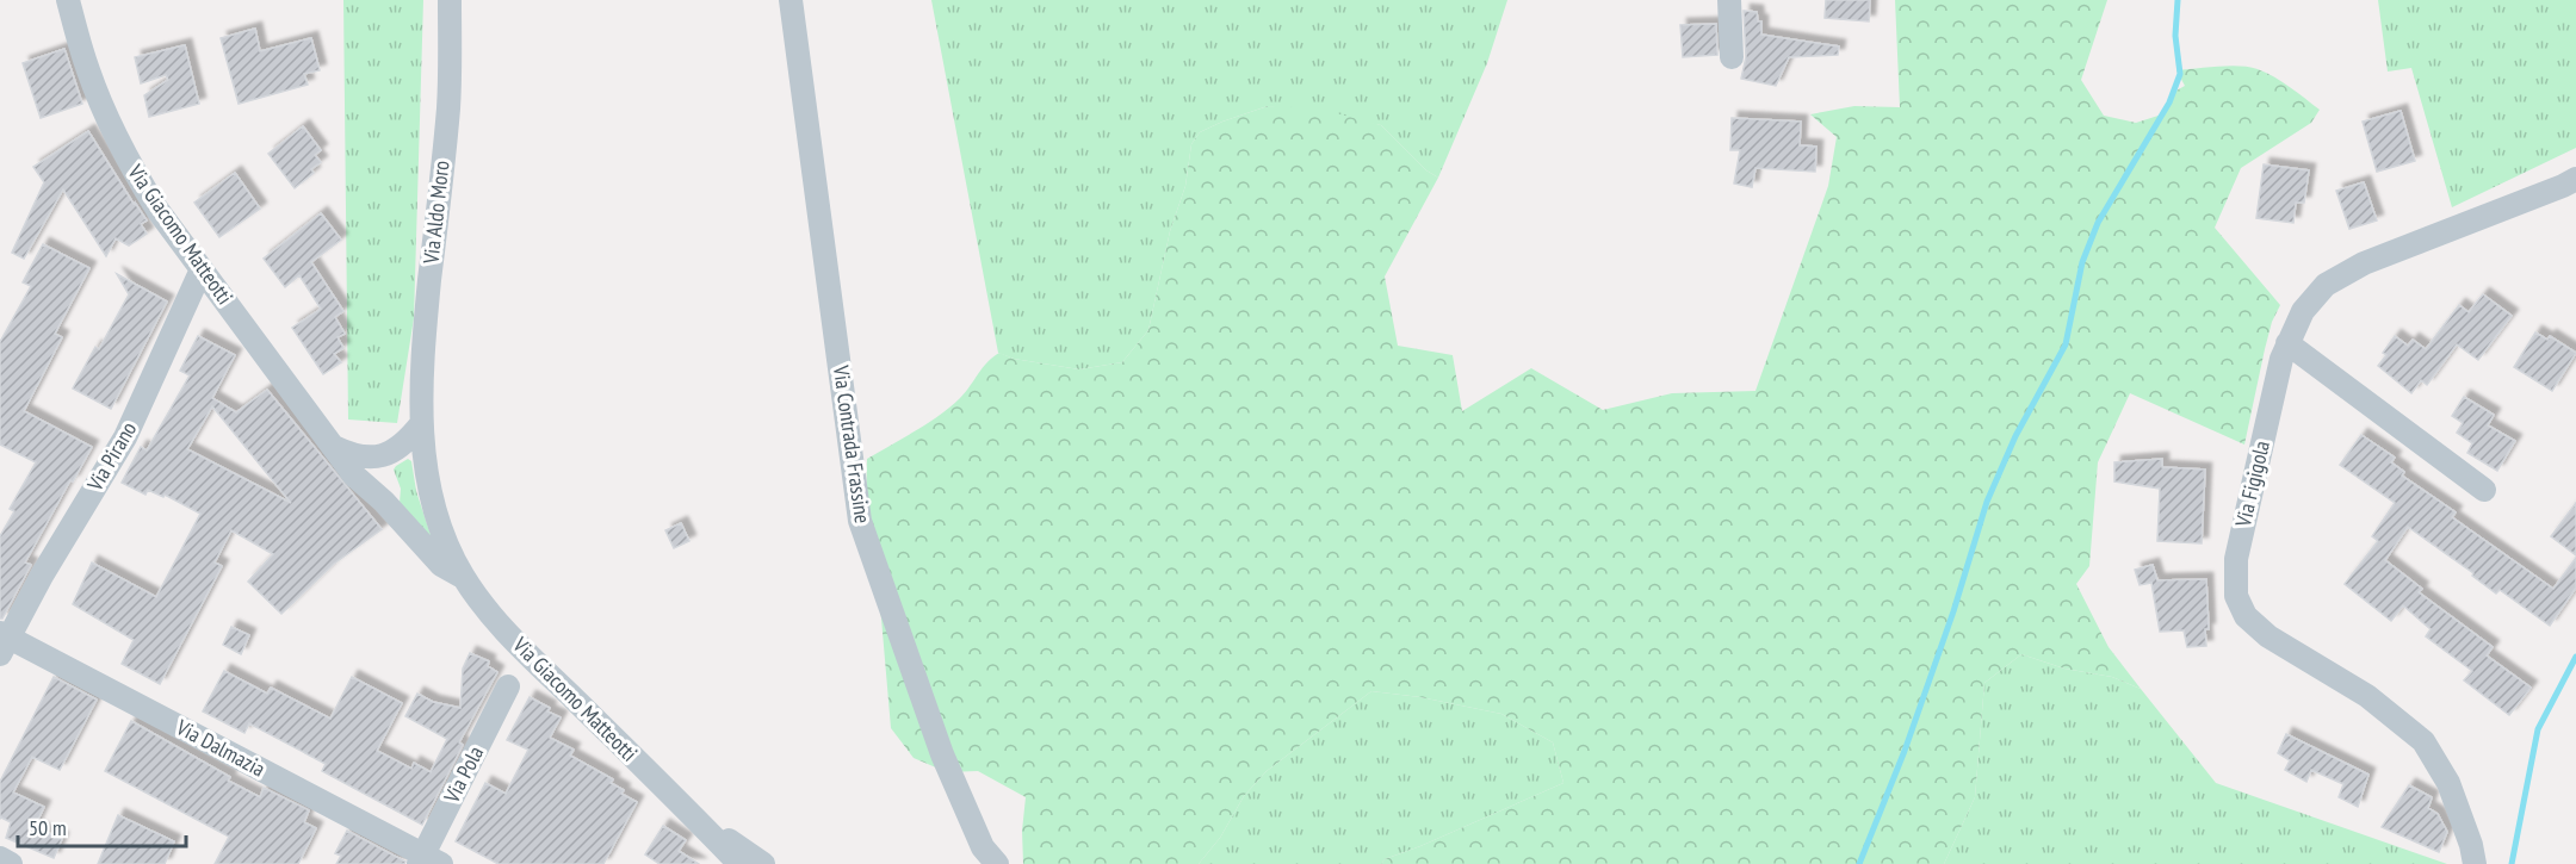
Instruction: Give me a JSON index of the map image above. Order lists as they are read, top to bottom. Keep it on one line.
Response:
{"streets":{"street":["Via Aldo Moro","Via Giacomo Matteotti","Via Contrada Frassine","Via Pirano","Via Figigola","Via Dalmazia","Via Pola"]},"crossings":[["Via Aldo Moro","Via Giacomo Matteotti"],["Via Giacomo Matteotti","Via Pirano"],["Via Pirano","Via Dalmazia"],["Via Dalmazia","Via Pola"]],"scale_bar":"50 m"}
